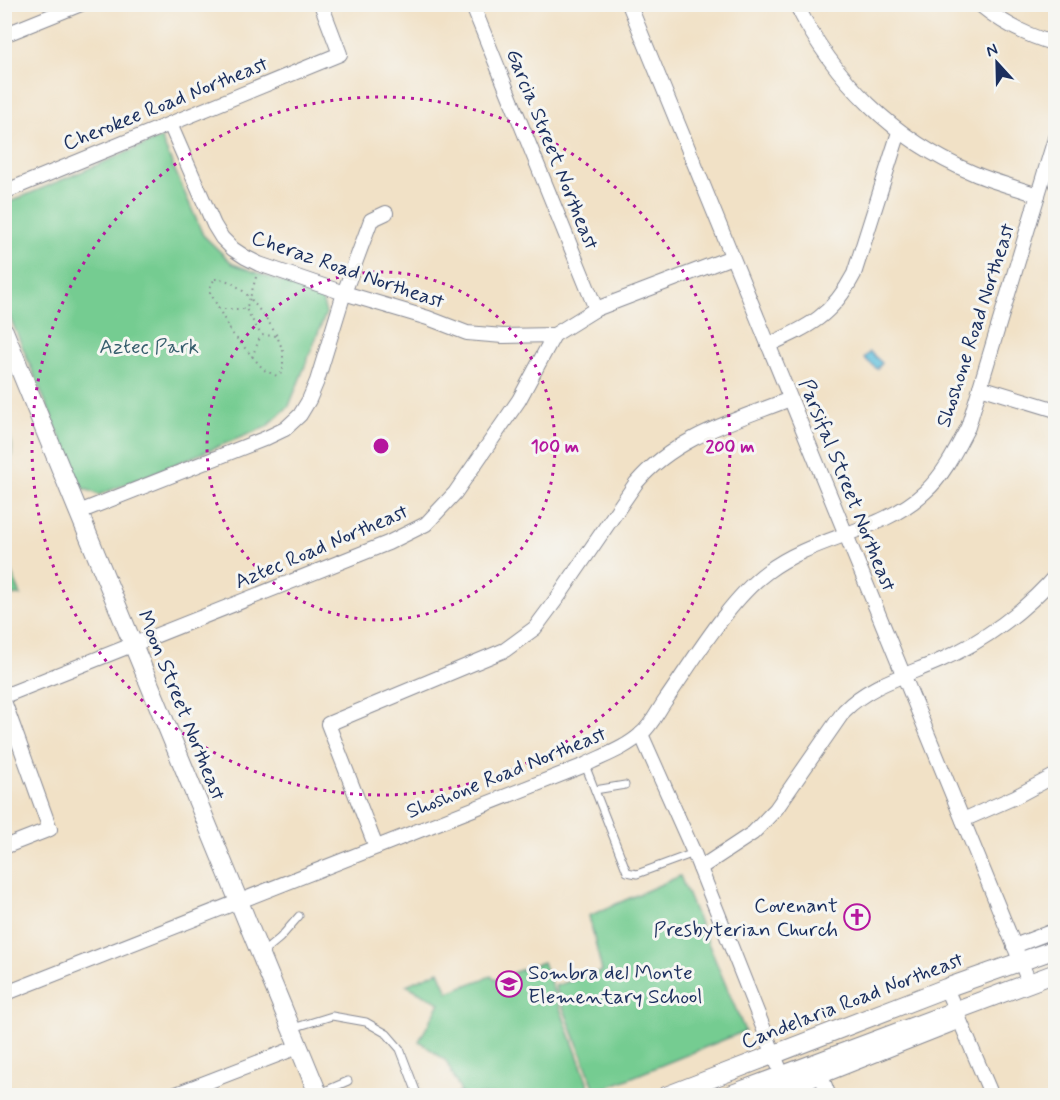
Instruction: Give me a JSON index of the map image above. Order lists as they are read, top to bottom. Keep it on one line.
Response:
{"streets":{"street":["Cherokee Road Northeast","Garcia Street Northeast","Cheraz Road Northeast","Shoshone Road Northeast","Parsifal Street Northeast","Aztec Road Northeast","Moon Street Northeast","Candelaria Road Northeast"]},"crossings":[["Cherokee Road Northeast","Cheraz Road Northeast"],["Garcia Street Northeast","Aztec Road Northeast"],["Cheraz Road Northeast","Aztec Road Northeast"],["Shoshone Road Northeast","Parsifal Street Northeast"],["Shoshone Road Northeast","Moon Street Northeast"],["Parsifal Street Northeast","Aztec Road Northeast"],["Parsifal Street Northeast","Candelaria Road Northeast"],["Aztec Road Northeast","Moon Street Northeast"]],"parks":["Aztec Park"],"places":{"church":["Covenant Presbyterian Church"],"school or university":["Sombra del Monte Elementary School"]},"north":"top","rings":["100 m","200 m"]}
